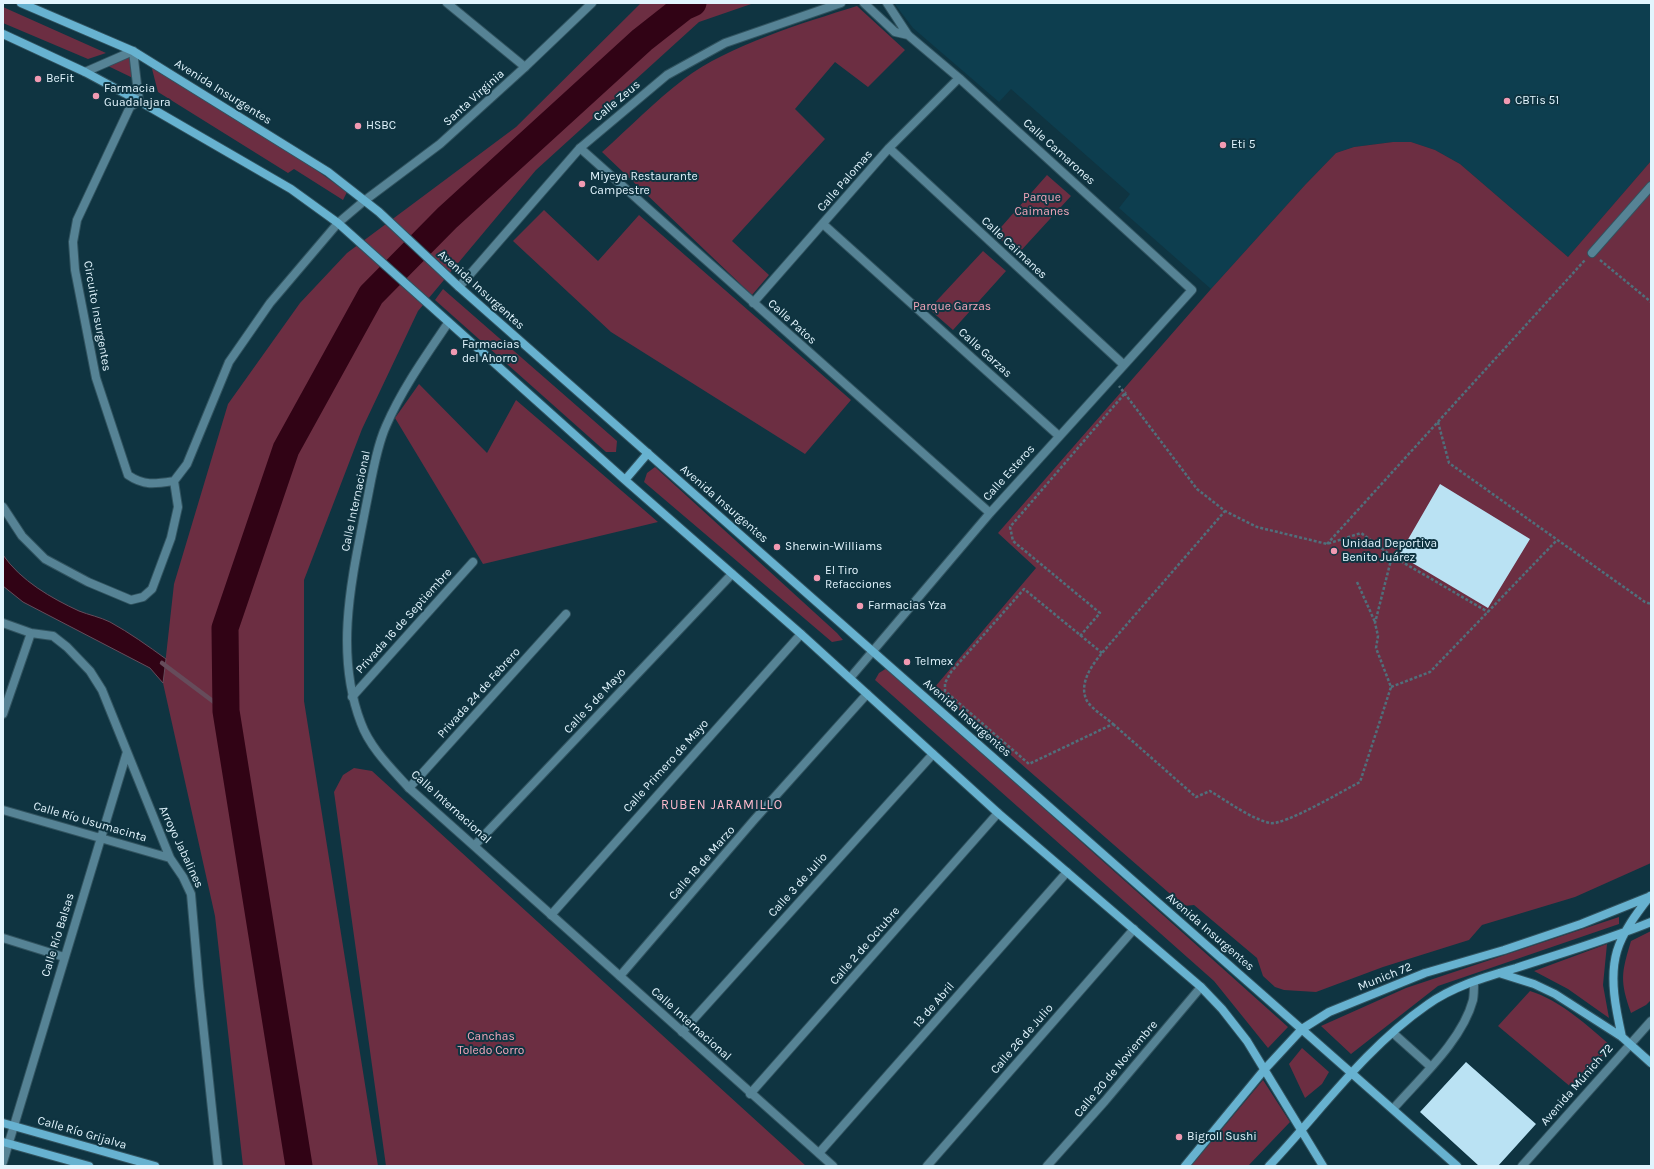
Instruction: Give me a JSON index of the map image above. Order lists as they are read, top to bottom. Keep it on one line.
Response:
{"streets":{"main road":["Avenida Insurgentes","Munich 72","Calle Río Grijalva"],"street":["Santa Virginia","Calle Zeus","Calle Camarones","Calle Palomas","Calle Caimanes","Circuito Insurgentes","Calle Patos","Calle Garzas","Calle Esteros","Calle Internacional","Privada 16 de Septiembre","Privada 24 de Febrero","Calle 5 de Mayo","Calle Primero de Mayo","Calle Río Usumacinta","Arroyo Jabalines","Calle 18 de Marzo","Calle 3 de Julio","Calle Río Balsas","Calle 2 de Octubre","13 de Abril","Calle 26 de Julio","Calle 20 de Noviembre","Avenida Múnich 72"]},"crossings":[["Avenida Insurgentes","Santa Virginia"],["Avenida Insurgentes","Calle Zeus"],["Avenida Insurgentes","Calle Esteros"],["Avenida Insurgentes","Munich 72"],["Calle Zeus","Calle Patos"],["Calle Camarones","Calle Palomas"],["Calle Camarones","Calle Esteros"],["Calle Palomas","Calle Caimanes"],["Calle Palomas","Calle Patos"],["Calle Palomas","Calle Garzas"],["Calle Caimanes","Calle Esteros"],["Calle Patos","Calle Esteros"],["Calle Garzas","Calle Esteros"],["Calle Internacional","Privada 16 de Septiembre"],["Calle Internacional","Privada 24 de Febrero"],["Calle Internacional","Calle 5 de Mayo"],["Calle Internacional","Calle Primero de Mayo"],["Calle Internacional","Calle 18 de Marzo"],["Calle Internacional","Calle 3 de Julio"],["Calle Internacional","Calle 2 de Octubre"],["Calle Internacional","13 de Abril"],["Calle Río Usumacinta","Arroyo Jabalines"],["Calle Río Usumacinta","Calle Río Balsas"],["Arroyo Jabalines","Calle Río Balsas"],["Calle Río Balsas","Calle Río Grijalva"]],"districts":["RUBEN JARAMILLO"],"parks":["Parque Caimanes","Parque Garzas","Canchas Toledo Corro"],"places":["BeFit","Farmacia Guadalajara","CBTis 51","HSBC","Eti 5","Miyeya Restaurante Campestre","Farmacias del Ahorro","Sherwin-Williams","Unidad Deportiva Benito Juárez","El Tiro Refacciones","Farmacias Yza","Telmex","Bigroll Sushi"]}
